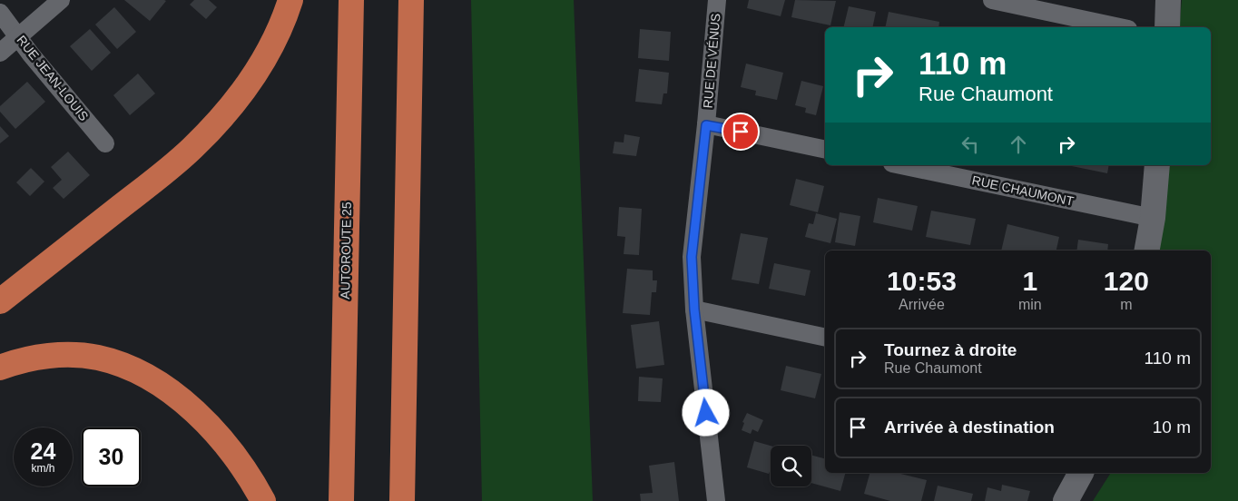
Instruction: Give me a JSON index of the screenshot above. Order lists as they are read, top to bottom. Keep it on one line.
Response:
{"streets":{"highway":["AUTOROUTE 25"],"street":["RUE DE VÉNUS","RUE JEAN-LOUIS","RUE CHAUMONT"]},"page":{"turn":["110 m","Rue Chaumont"],"eta":["10:53","Arrivée","1","min","120","m"],"list":[{"name":"Tournez à droite","note":"Rue Chaumont","value":"110 m"},{"name":"Arrivée à destination","value":"10 m"}],"speed":"24 km/h","limit":"30"}}
